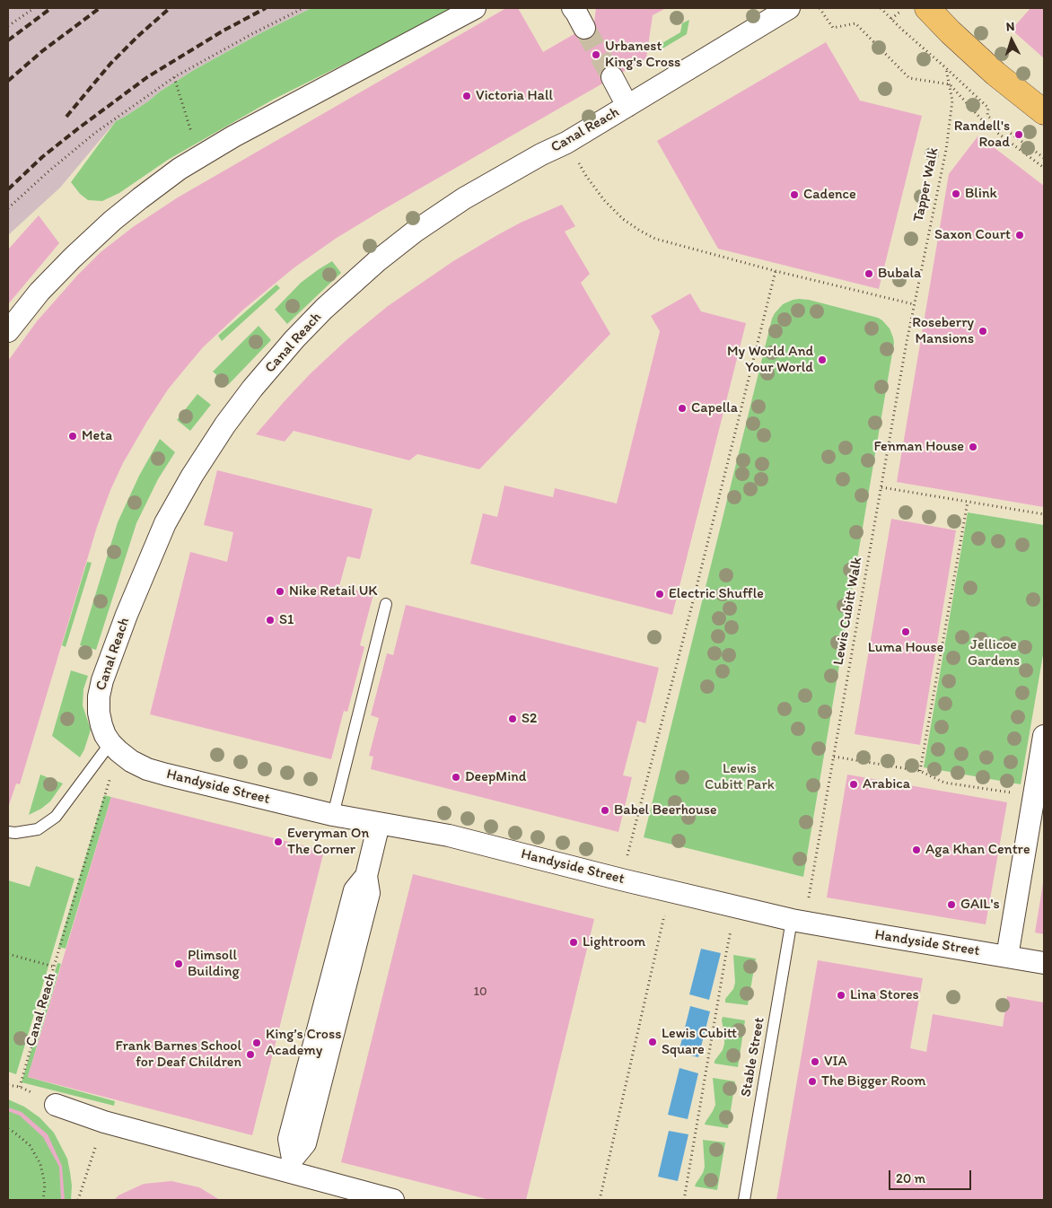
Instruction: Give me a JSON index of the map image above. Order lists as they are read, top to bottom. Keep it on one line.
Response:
{"streets":{"street":["Canal Reach","Handyside Street"],"lane":["Stable Street"],"path":["Tapper Walk","Lewis Cubitt Walk"]},"crossings":[["Canal Reach","Handyside Street"],["Tapper Walk","Lewis Cubitt Walk"],["Lewis Cubitt Walk","Handyside Street"],["Lewis Cubitt Walk","Stable Street"],["Handyside Street","Stable Street"]],"parks":["Jellicoe Gardens","Lewis Cubitt Park"],"places":["Urbanest King's Cross","Victoria Hall","Randell's Road","Blink","Cadence","Saxon Court","Bubala","Roseberry Mansions","My World And Your World","Capella","Meta","Fenman House","Nike Retail UK","Electric Shuffle","S1","Luma House","S2","DeepMind","Arabica","Babel Beerhouse","Everyman On The Corner","Aga Khan Centre","GAIL's","Lightroom","Plimsoll Building","Lina Stores","Lewis Cubitt Square","King’s Cross Academy","Frank Barnes School for Deaf Children","VIA","The Bigger Room"],"house_numbers":["10"],"scale_bar":"20 m","north":"top"}
